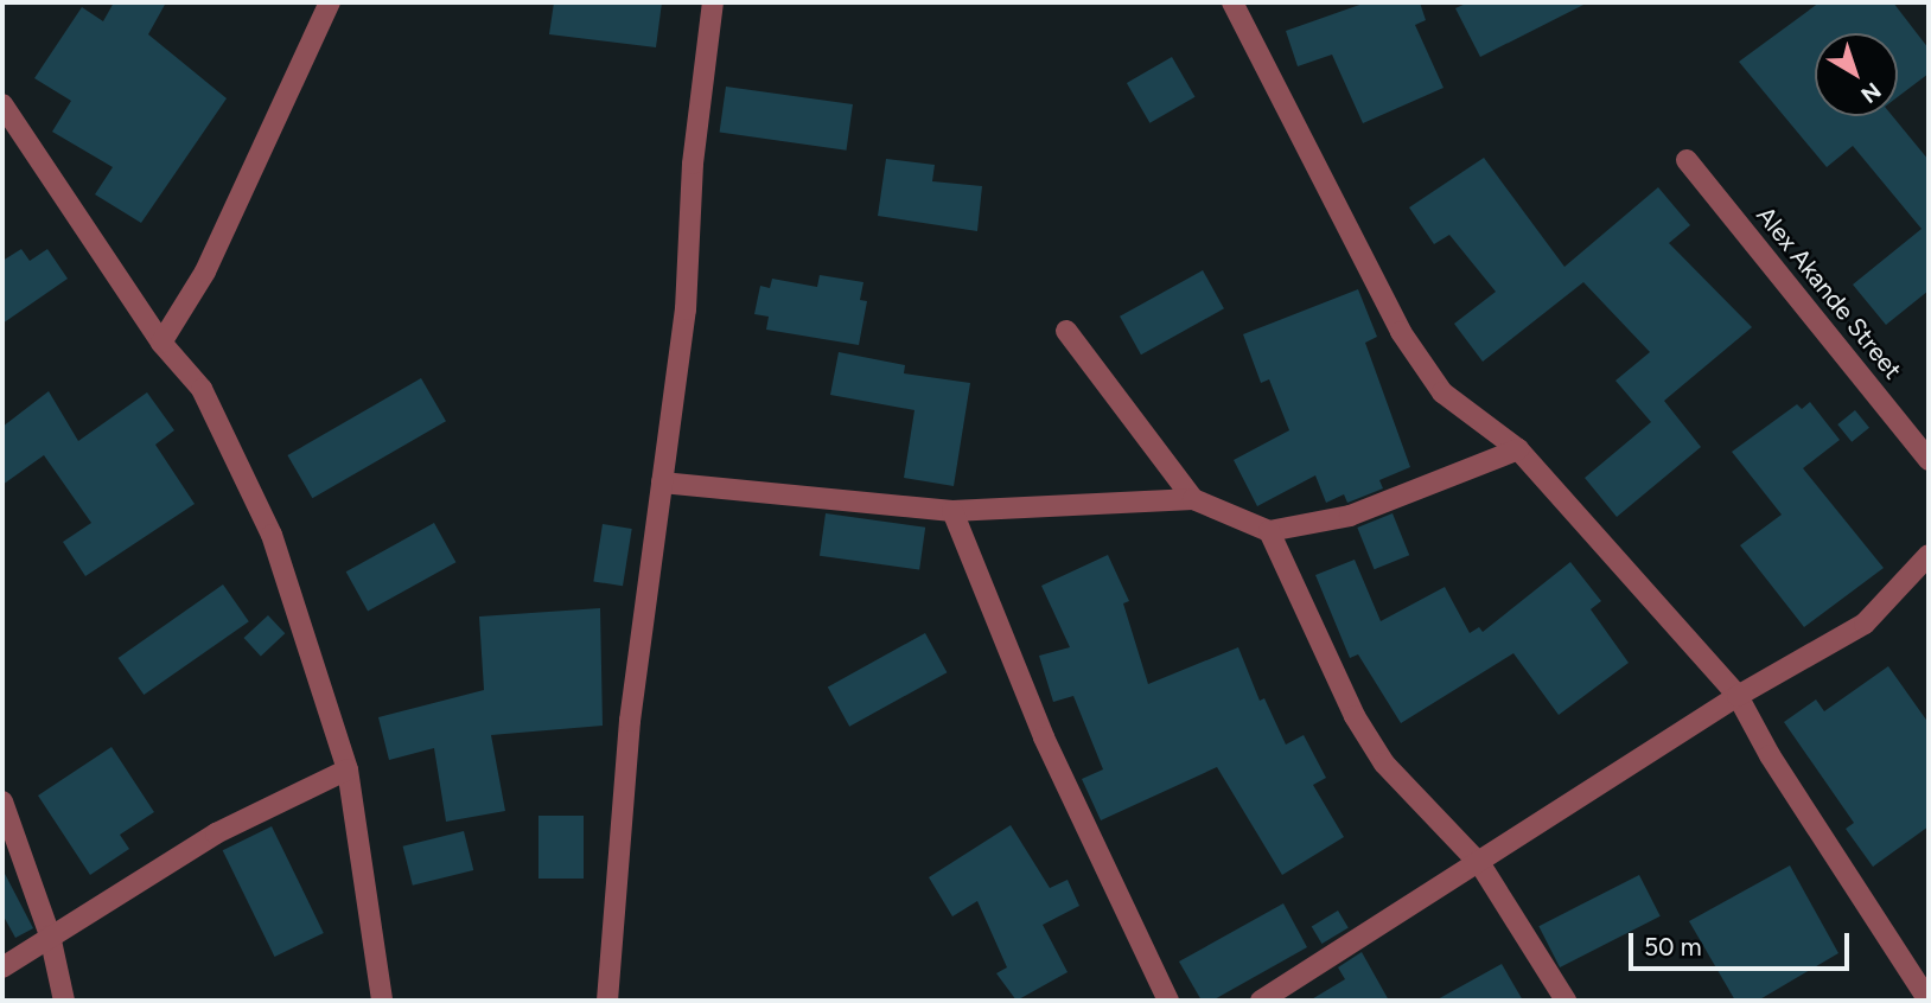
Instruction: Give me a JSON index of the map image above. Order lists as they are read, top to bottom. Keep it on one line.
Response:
{"streets":{"street":["Alex Akande Street"]},"scale_bar":"50 m","north":"bottom right"}
